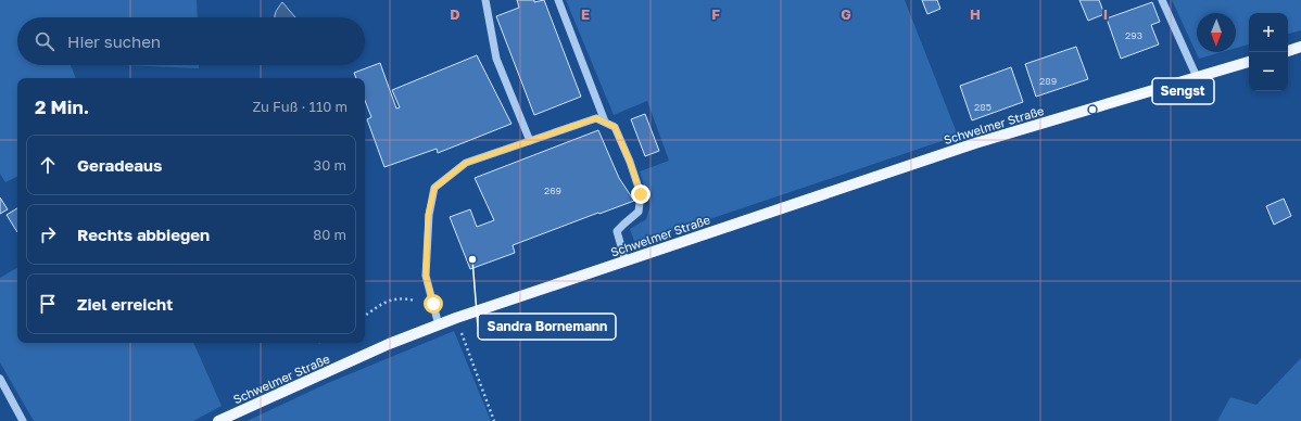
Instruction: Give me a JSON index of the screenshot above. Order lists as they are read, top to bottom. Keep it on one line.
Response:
{"streets":{"main road":["Schwelmer Straße"]},"places":["Sengst","Sandra Bornemann"],"house_numbers":["293","289","285","269"],"north":"bottom","page":{"map_buttons":["+","−"],"search":"Hier suchen","heading":["2 Min.","Zu Fuß · 110 m"],"list":[["Geradeaus","30 m"],["Rechts abbiegen","80 m"],"Ziel erreicht"]},"grid":{"columns":["D","E","F","G","H","I"]}}
